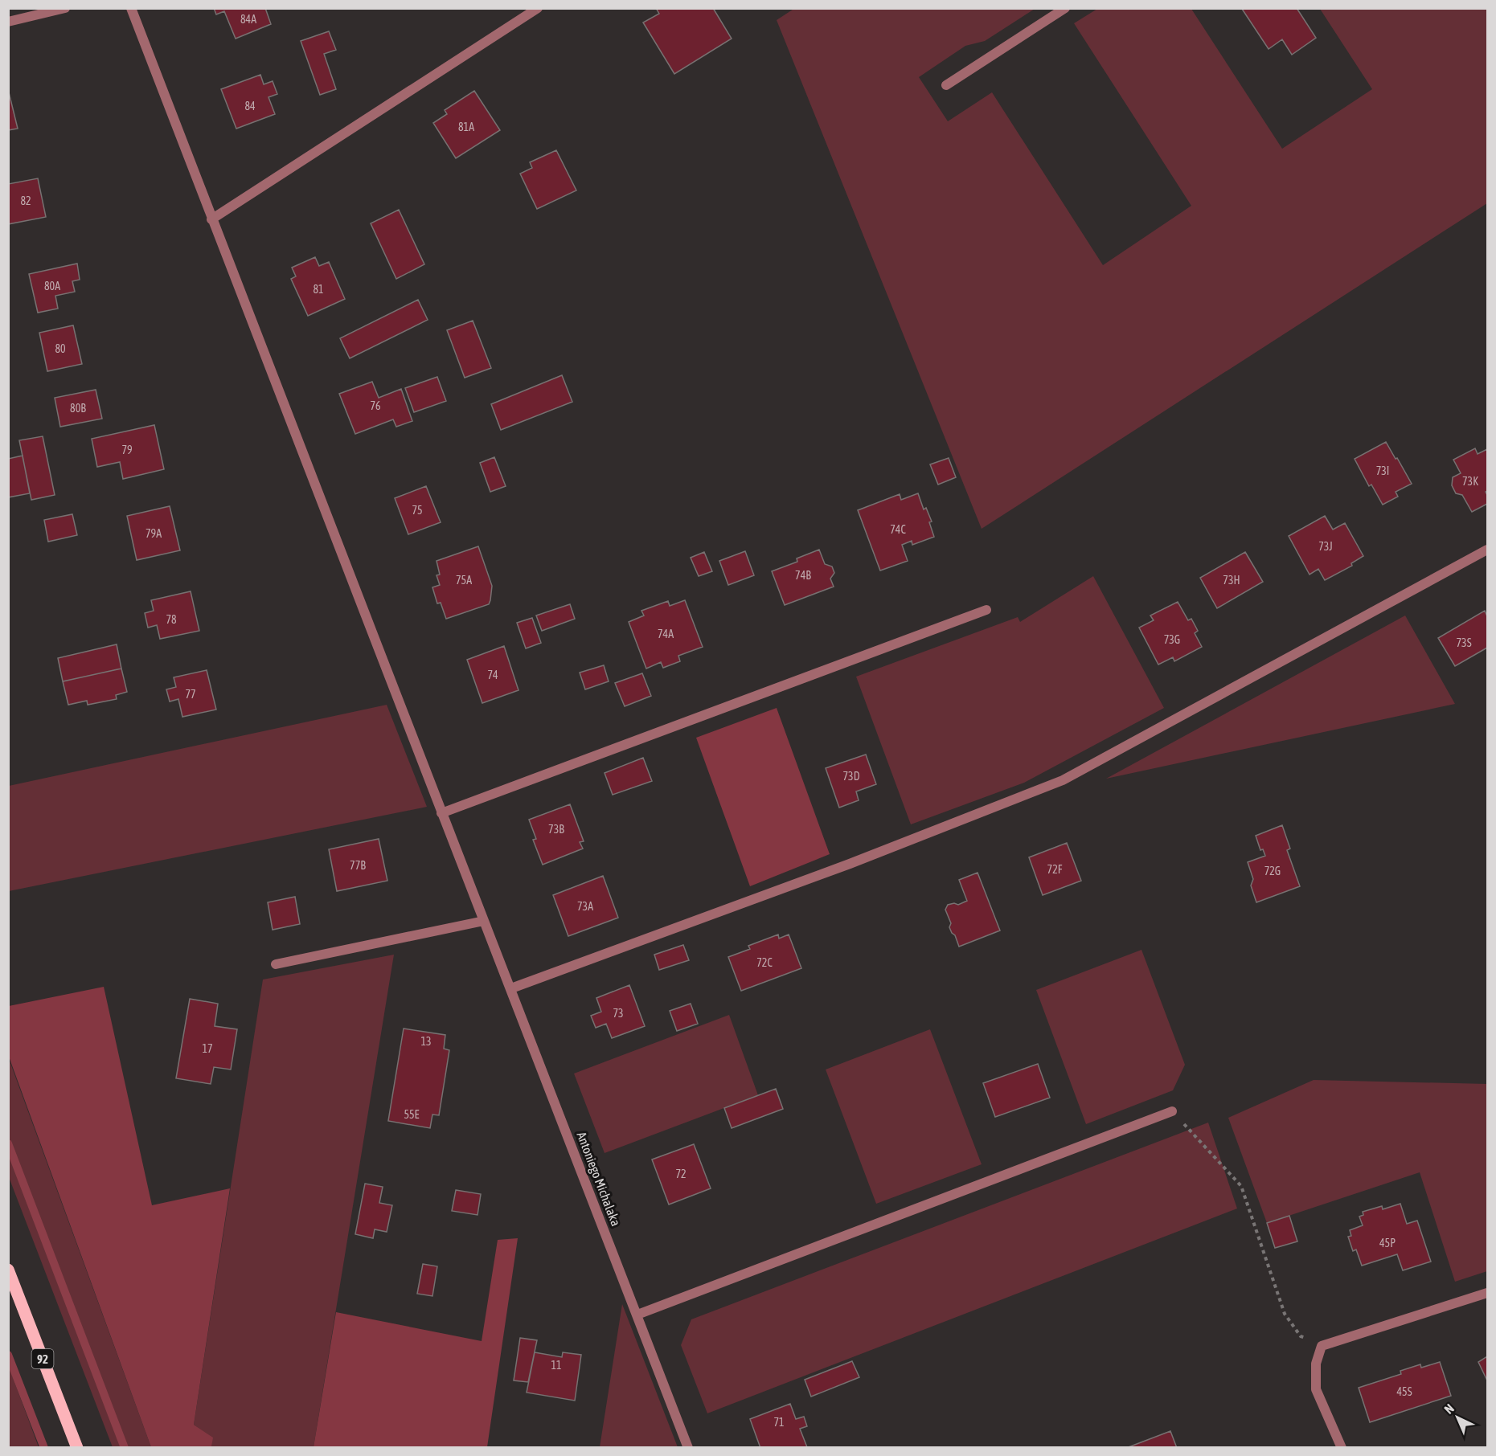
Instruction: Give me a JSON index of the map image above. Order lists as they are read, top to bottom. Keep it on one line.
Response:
{"streets":{"main road":["92"],"street":["Antoniego Michalaka"]},"house_numbers":["84A","84","81A","82","80A","81","80","76","80B","79","73I","73K","75","74C","79A","73J","74B","75A","73H","78","74A","73G","73S","74","77","73D","73B","77B","72F","72G","73A","72C","73","13","17","55E","72","45P","11","45S","71"],"north":"top left"}
